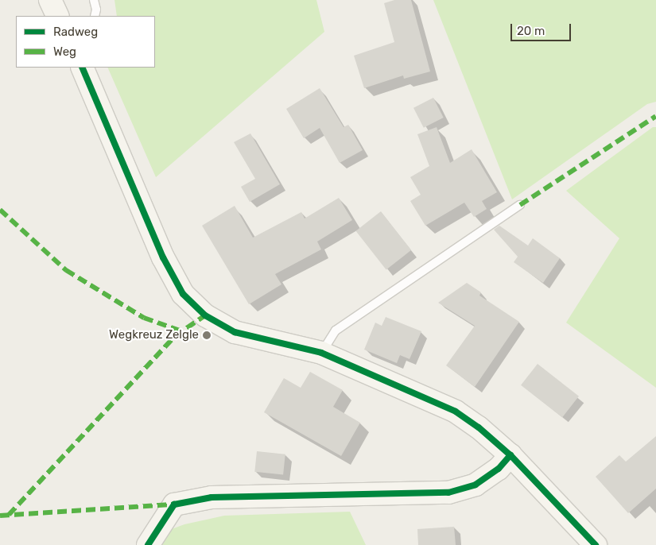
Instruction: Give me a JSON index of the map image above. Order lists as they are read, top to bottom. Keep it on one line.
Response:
{"places":["Wegkreuz Zelgle"],"legend":["Radweg","Weg"],"scale_bar":"20 m"}
